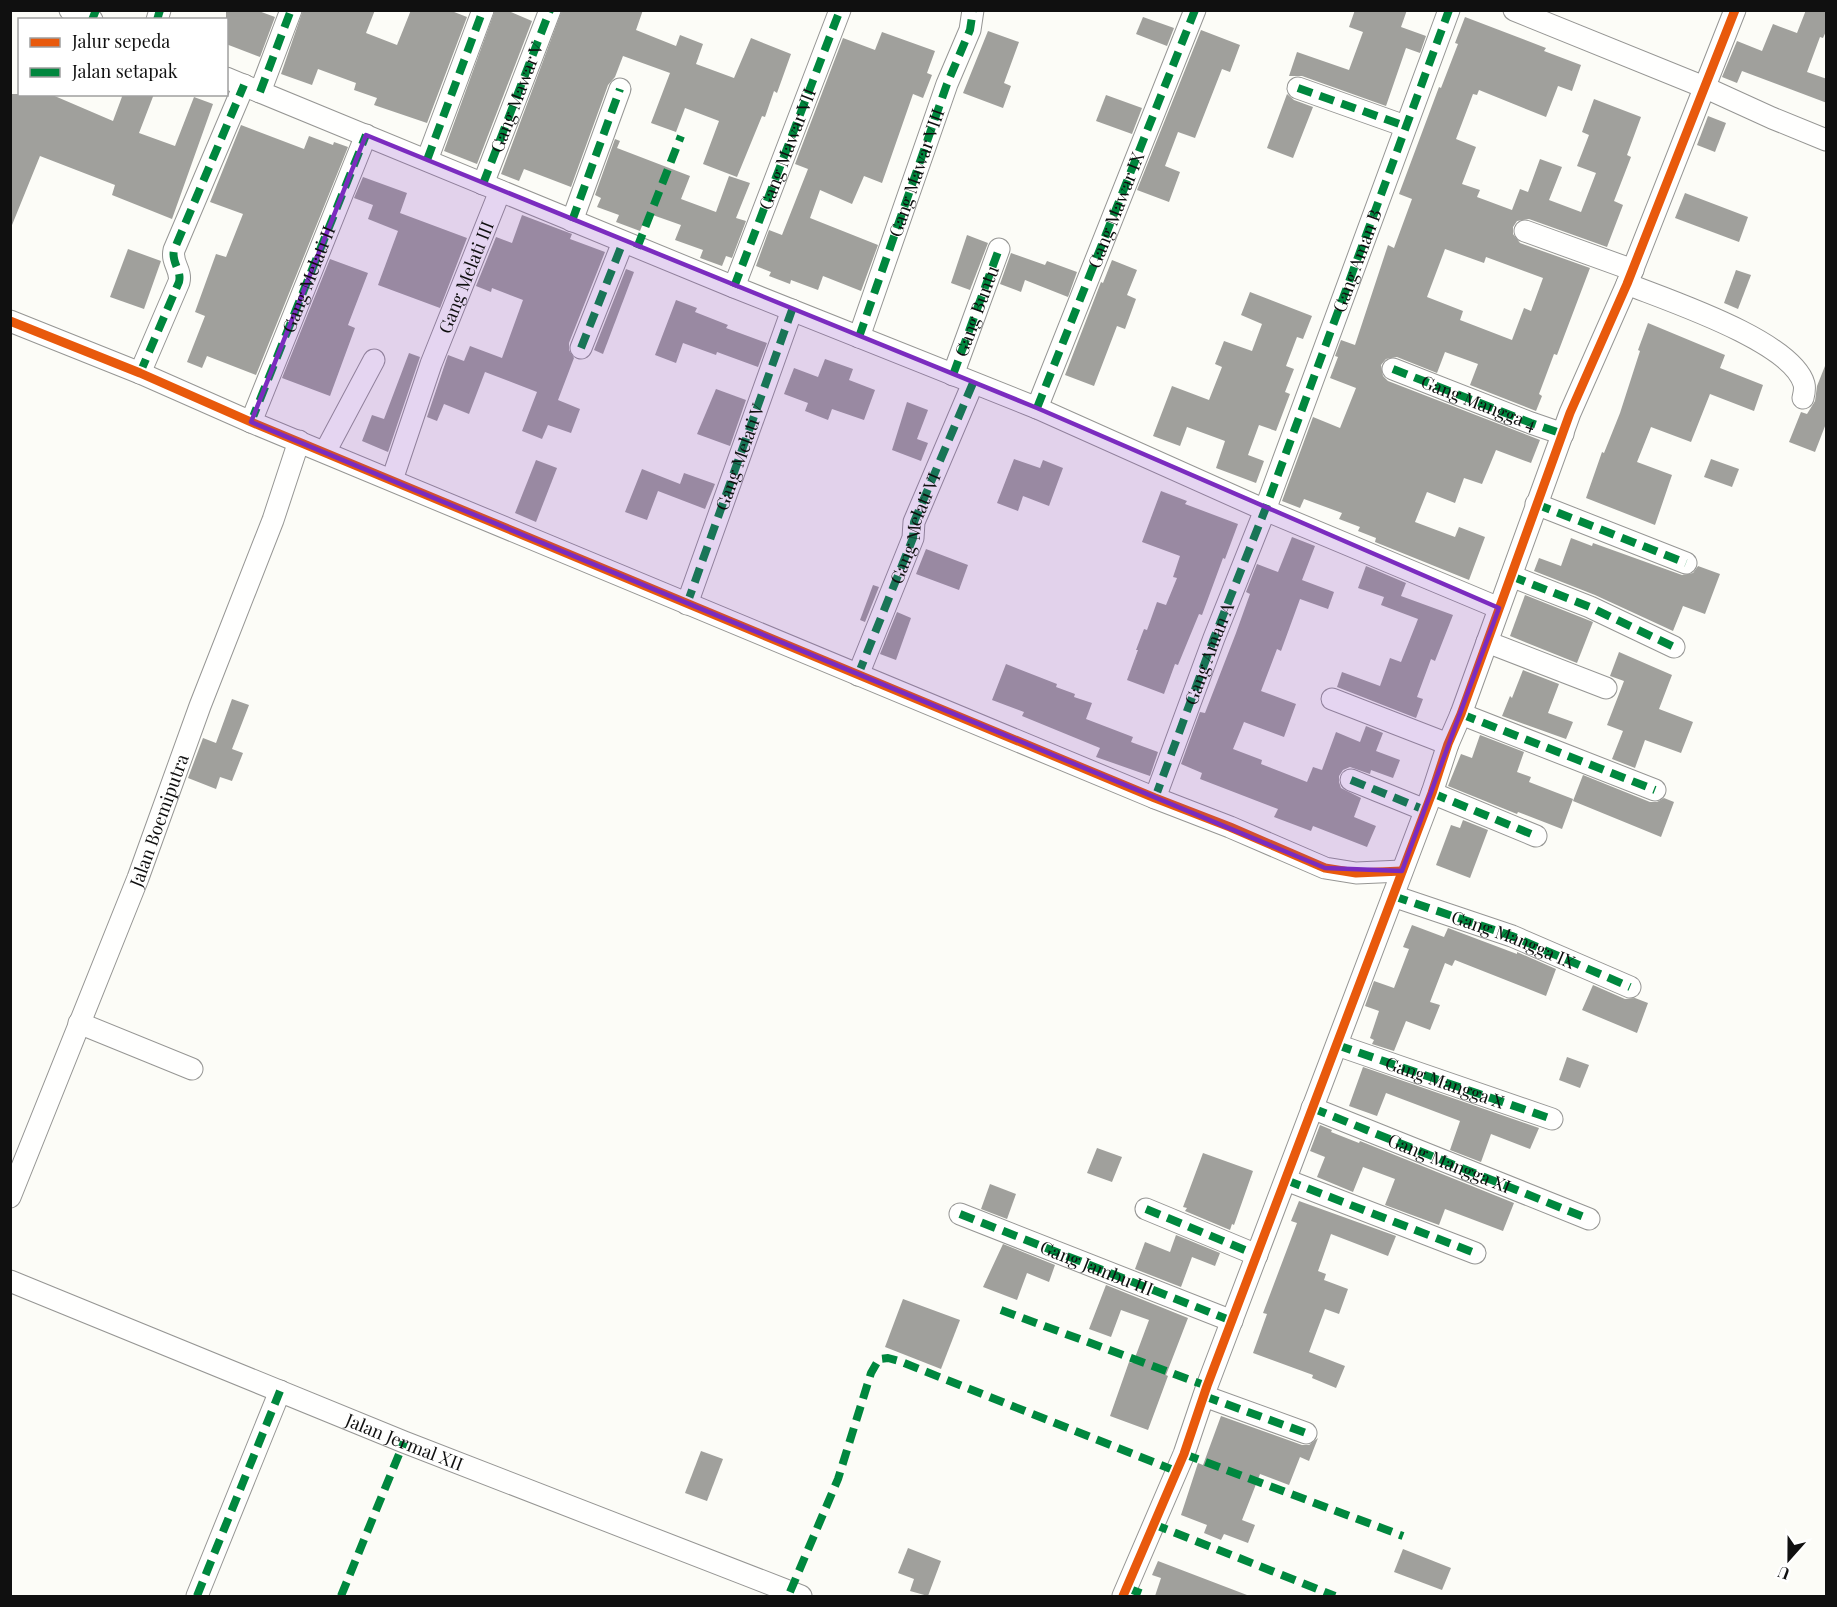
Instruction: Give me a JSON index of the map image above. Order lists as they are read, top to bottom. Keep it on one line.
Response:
{"streets":{"street":["Gang Mawar V","Gang Mawar VII","Gang Mawar VIII","Gang Mawar IX","Gang Aman B","Gang Melati III","Gang Melati II","Gang Buntu","Gang Mangga 4","Gang Melati V","Gang Melati VI","Gang Aman A","Jalan Boemiputra","Gang Mangga IX","Gang Mangga X","Gang Mangga XI","Gang Jambu III","Jalan Jermal XII"]},"crossings":[["Gang Mawar V","Gang Melati III"],["Gang Aman B","Gang Aman A"]],"legend":["Jalur sepeda","Jalan setapak"],"north":"bottom"}
